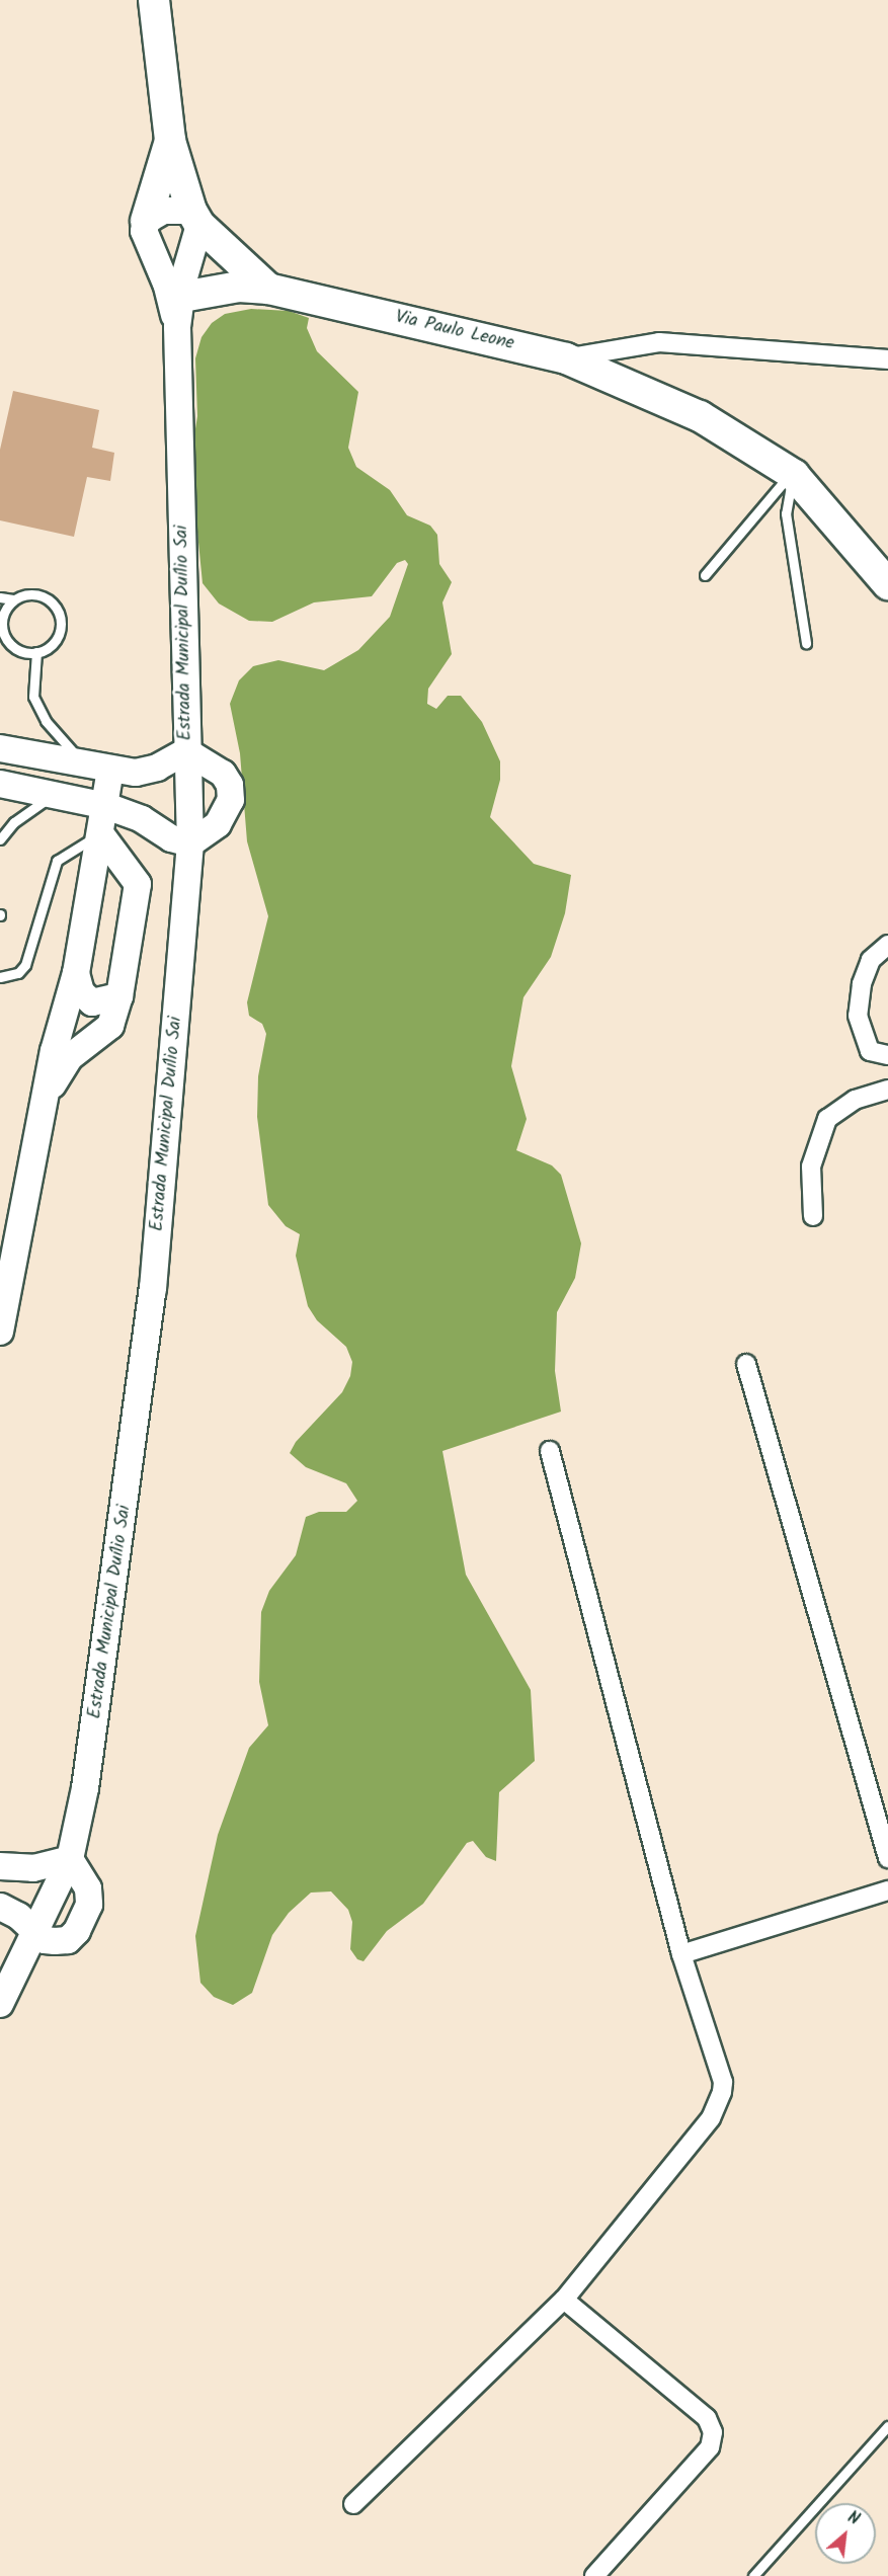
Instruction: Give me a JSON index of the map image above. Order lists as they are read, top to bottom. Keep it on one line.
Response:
{"streets":{"main road":["Via Paulo Leone"],"street":["Estrada Municipal Duílio Sai"]},"crossings":[["Via Paulo Leone","Estrada Municipal Duílio Sai"]],"north":"top right"}
